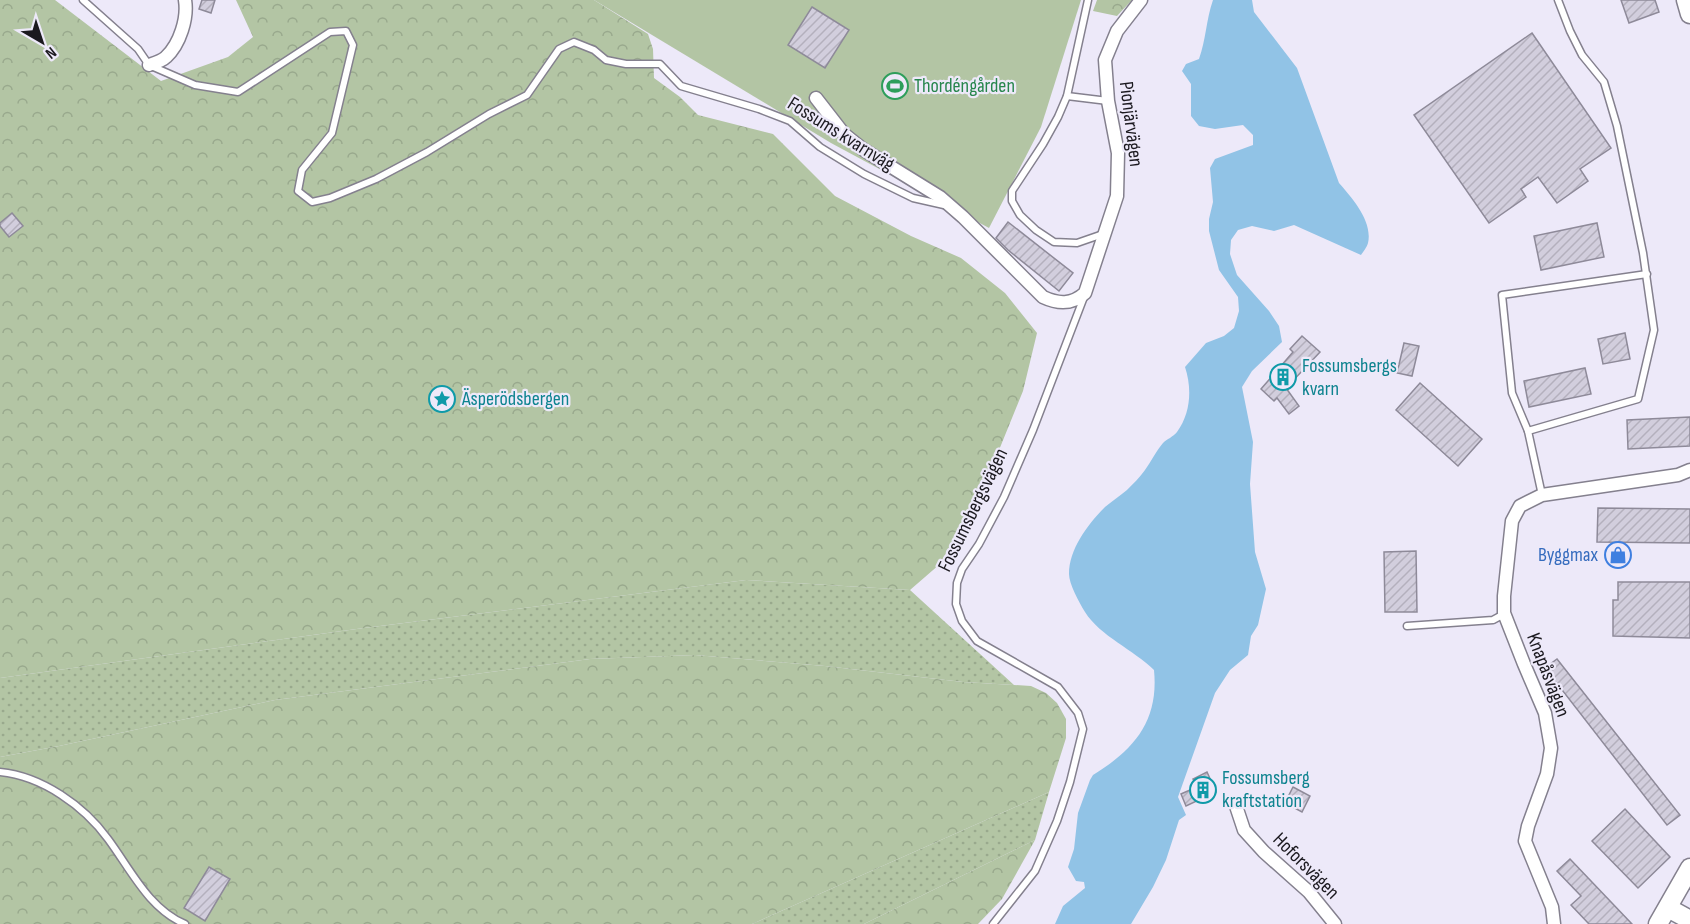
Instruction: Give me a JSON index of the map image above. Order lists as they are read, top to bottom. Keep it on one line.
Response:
{"streets":{"street":["Pionjärvägen","Knapåsvägen","Hoforsvägen"],"lane":["Fossums kvarnväg","Fossumsbergsvägen"]},"crossings":[["Pionjärvägen","Fossumsbergsvägen"]],"places":{"sports":["Thordéngården"],"building":["Fossumsbergs kvarn","Fossumsberg kraftstation"],"place":["Äsperödsbergen"],"shop":["Byggmax"]},"north":"bottom right"}
